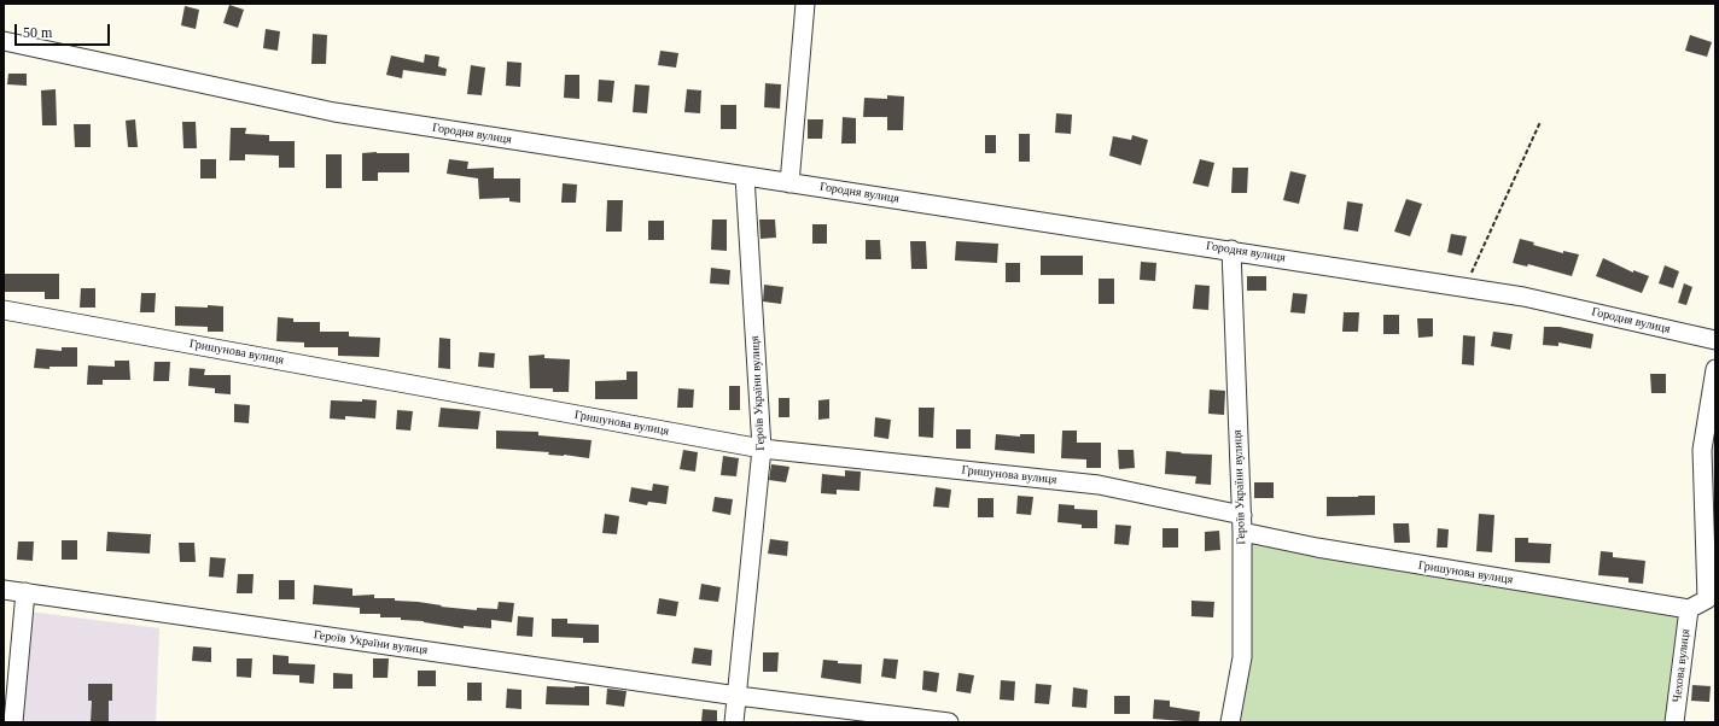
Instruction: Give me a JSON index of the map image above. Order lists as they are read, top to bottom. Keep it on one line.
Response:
{"streets":{"street":["Городня вулиця","Гришунова вулиця","Героїв України вулиця","Чехова вулиця"]},"crossings":[["Городня вулиця","Героїв України вулиця"],["Гришунова вулиця","Героїв України вулиця"],["Гришунова вулиця","Чехова вулиця"]],"scale_bar":"50 m"}
